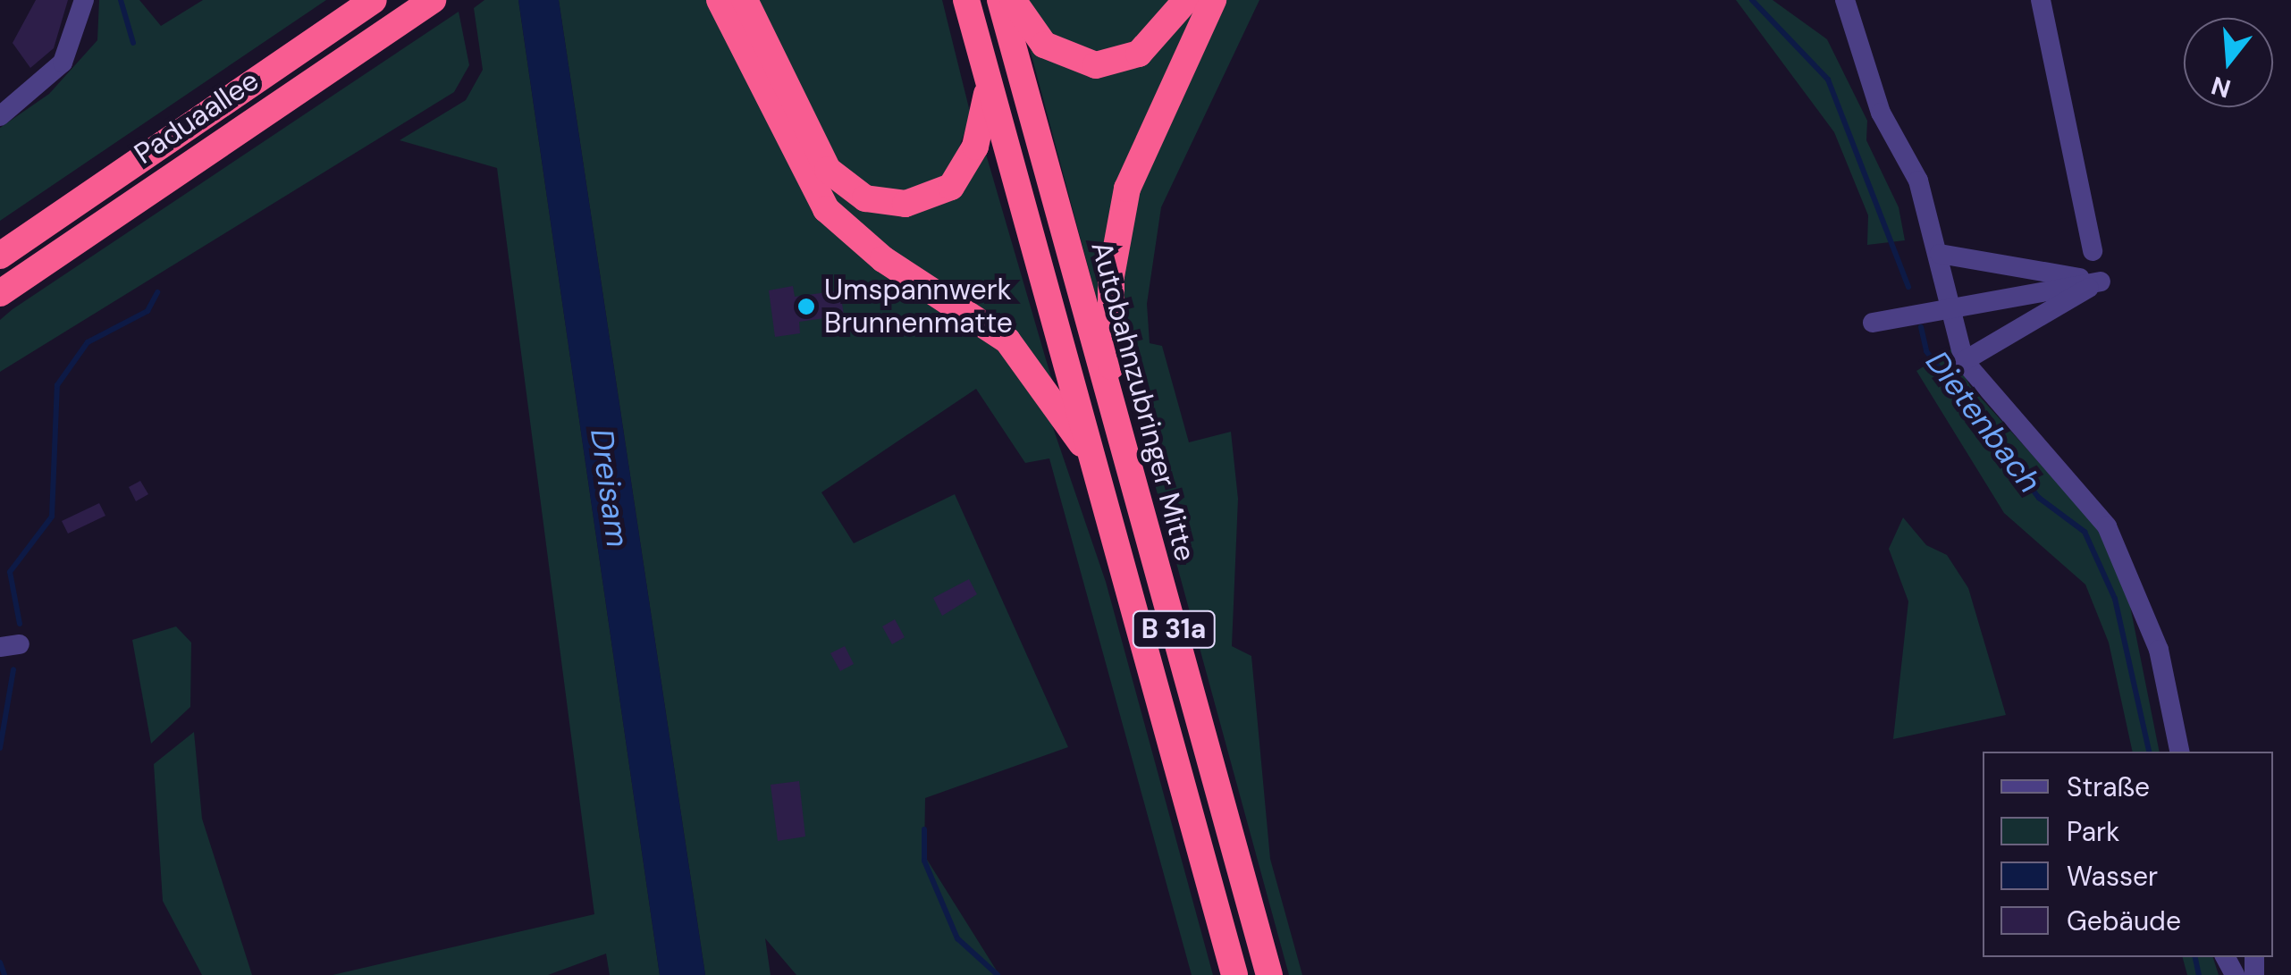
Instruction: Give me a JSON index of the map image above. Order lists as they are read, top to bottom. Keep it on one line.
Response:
{"streets":{"highway":["Paduaallee","Autobahnzubringer Mitte","B 31a"]},"water":["Dietenbach","Dreisam"],"places":["Umspannwerk Brunnenmatte"],"legend":["Straße","Park","Wasser","Gebäude"],"north":"bottom"}
